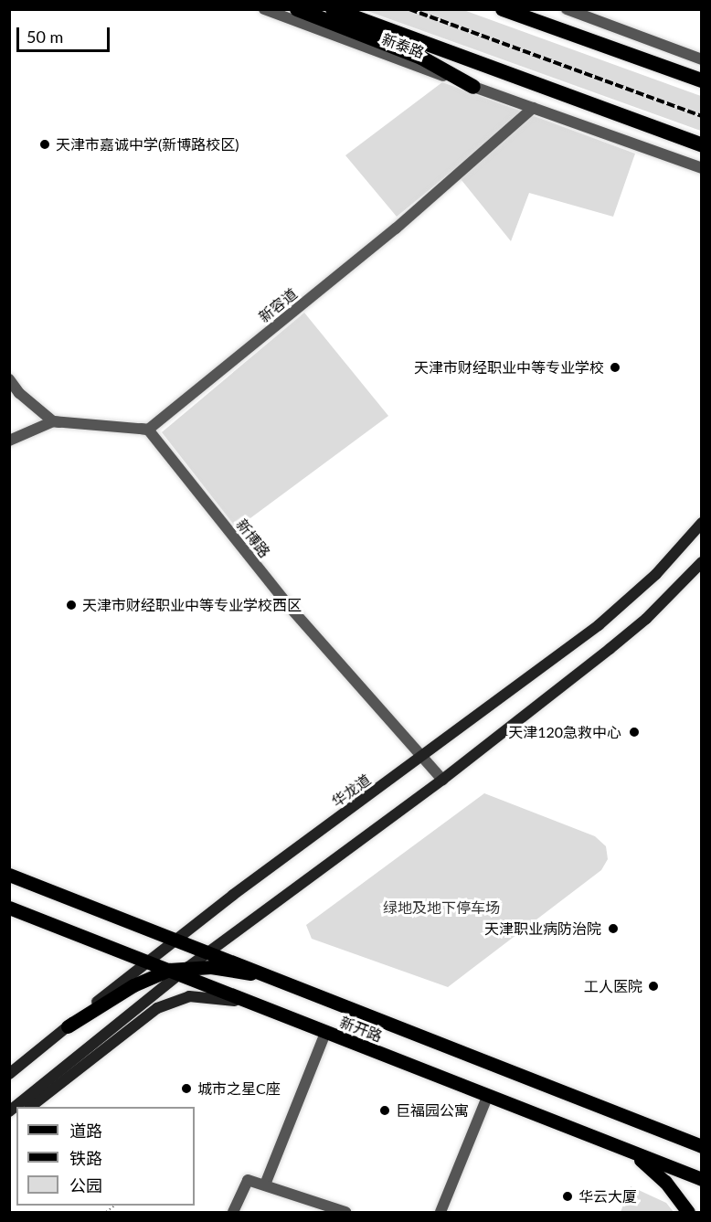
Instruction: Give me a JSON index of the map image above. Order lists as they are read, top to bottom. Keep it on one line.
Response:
{"streets":{"main road":["华龙道","新开路"],"street":["新泰路","新容道","新博路"]},"crossings":[["新泰路","新容道"],["新容道","新博路"],["新博路","华龙道"],["华龙道","新开路"]],"parks":["绿地及地下停车场"],"places":["天津市嘉诚中学(新博路校区)","天津市财经职业中等专业学校","天津市财经职业中等专业学校西区","天津120急救中心","天津职业病防治院","工人医院","城市之星C座","巨福园公寓","华云大厦"],"legend":["道路","铁路","公园"],"scale_bar":"50 m"}
